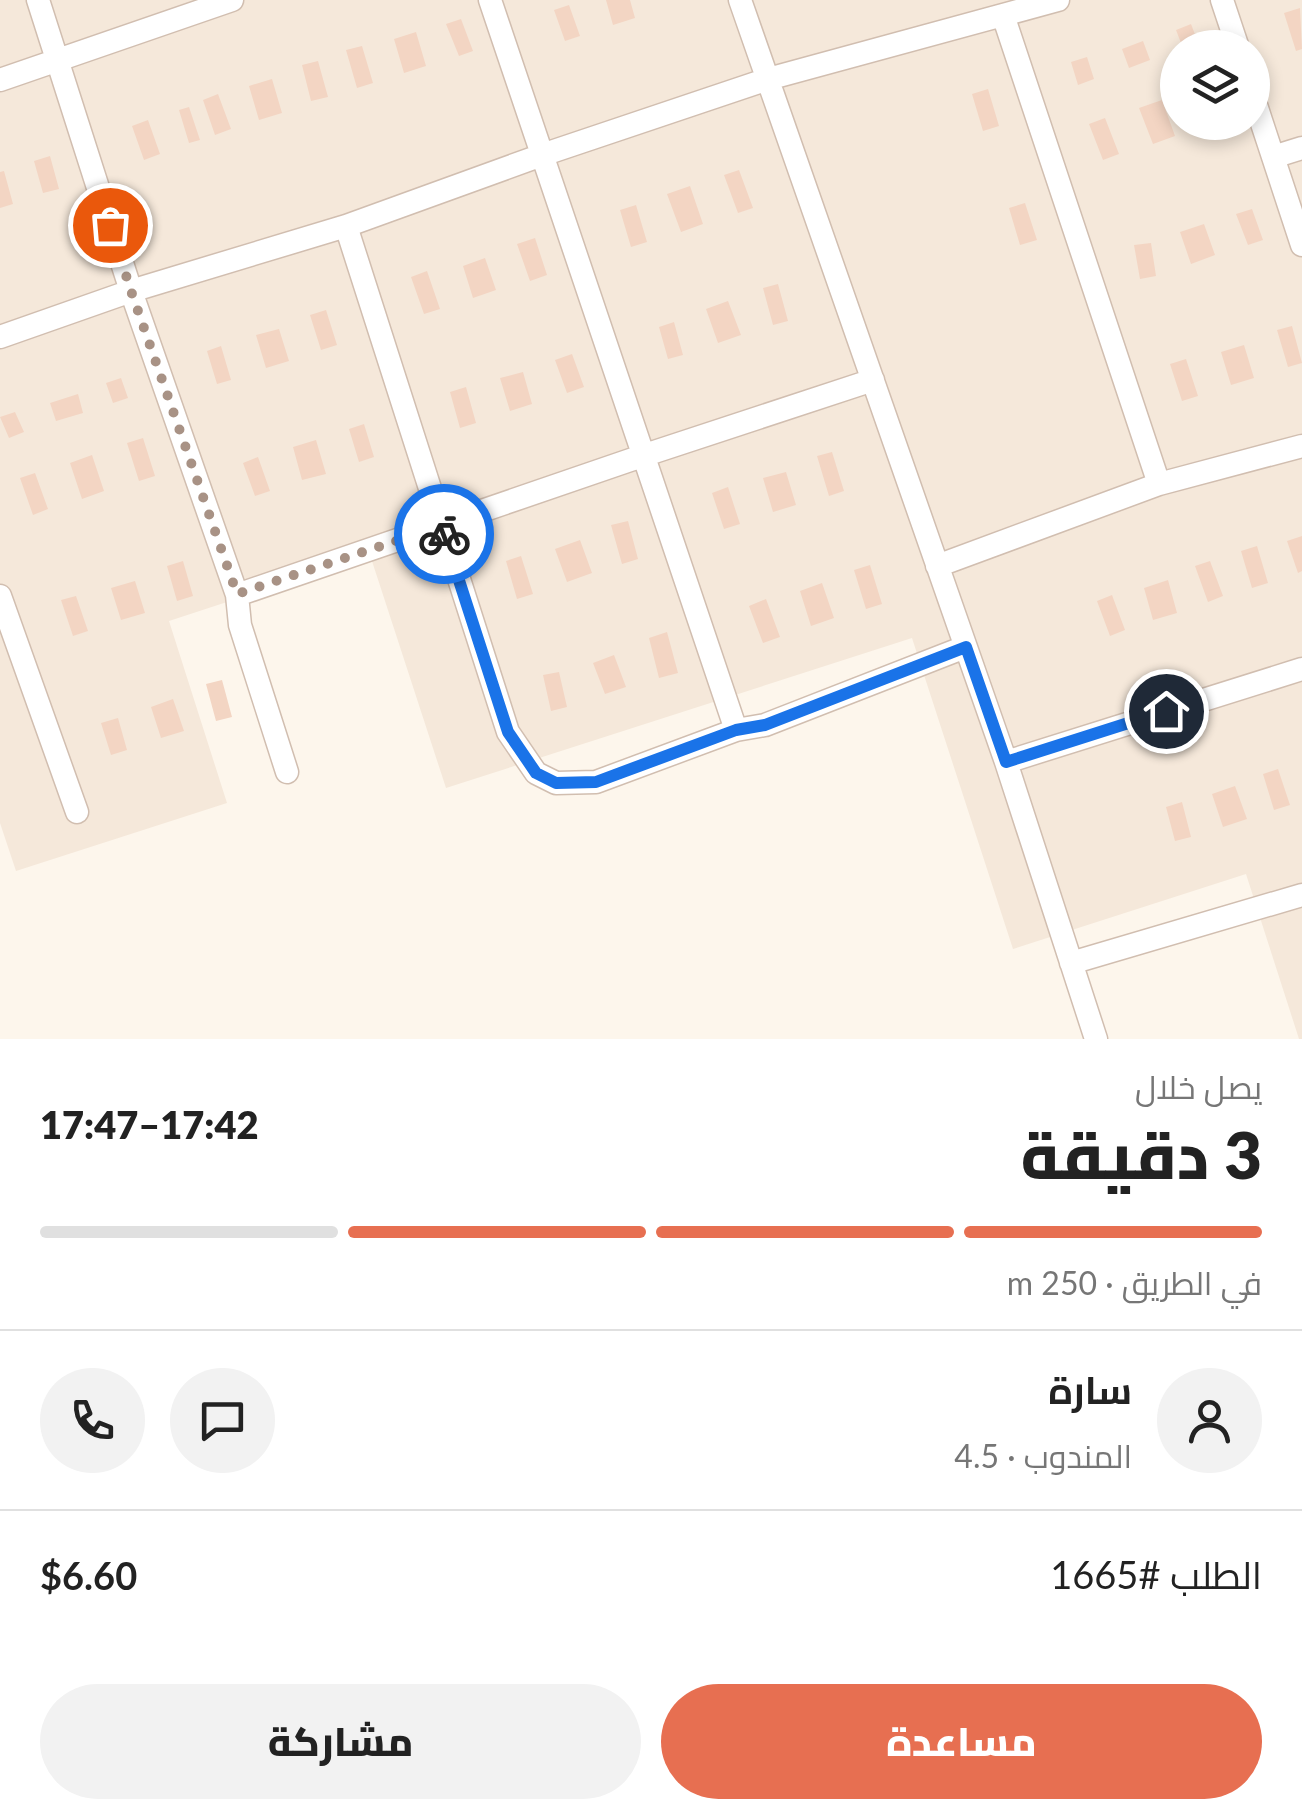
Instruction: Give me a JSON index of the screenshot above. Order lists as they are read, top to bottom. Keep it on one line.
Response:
{"page":{"heading":["3 دقيقة","يصل خلال","17:42–17:47"],"panel":["سارة","المندوب · 4.5","الطلب #1665","$6.60"],"bar":"في الطريق · 250 m","buttons":["مساعدة","مشاركة"]}}
